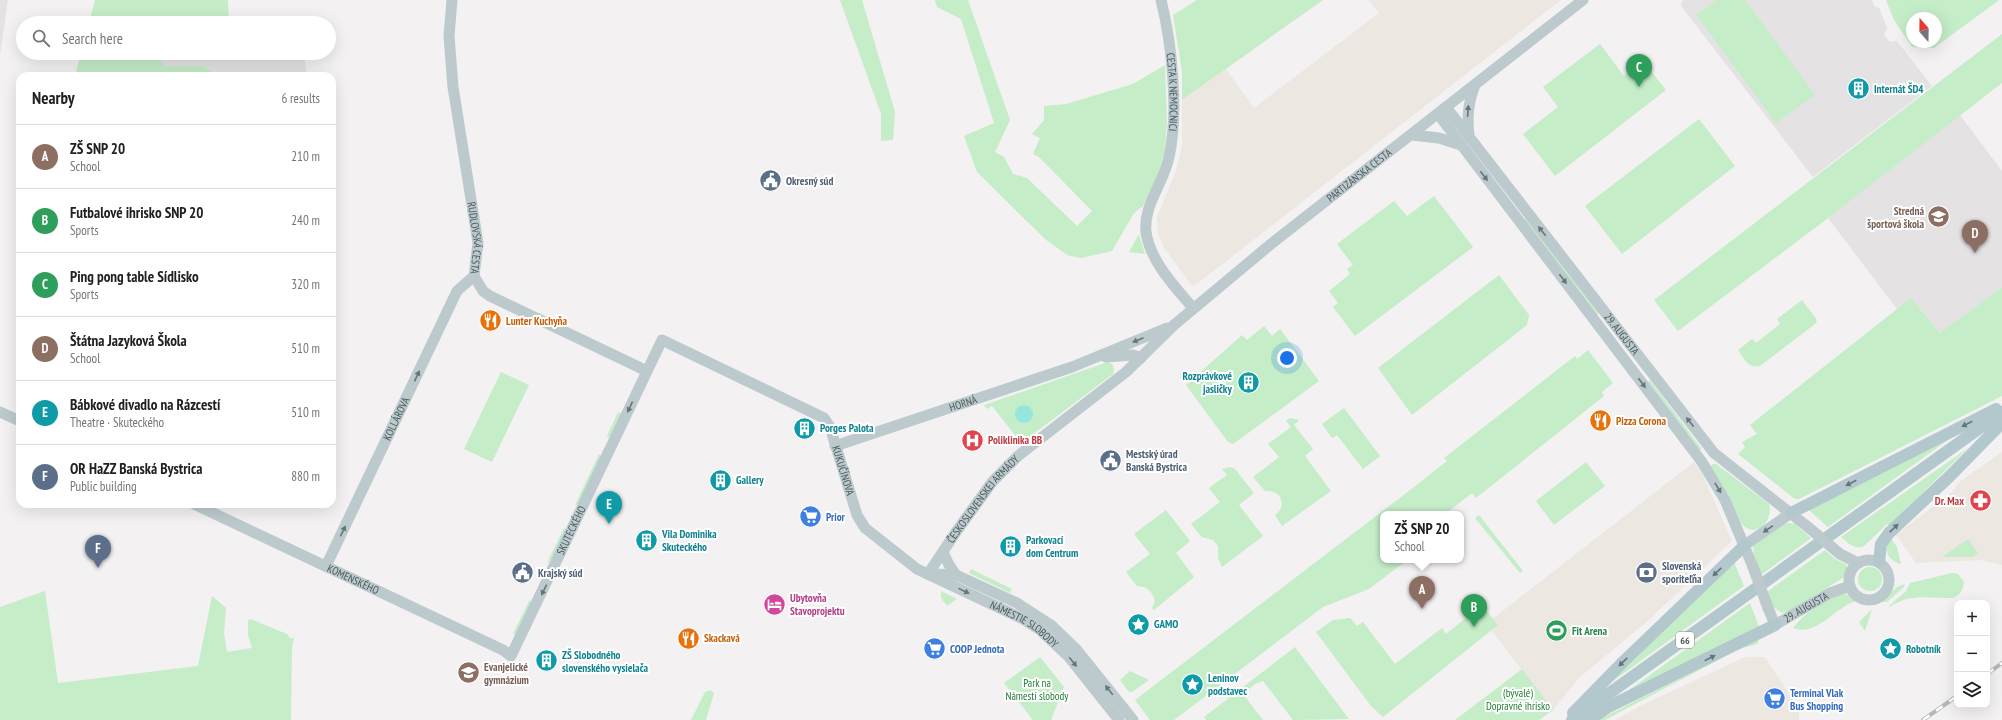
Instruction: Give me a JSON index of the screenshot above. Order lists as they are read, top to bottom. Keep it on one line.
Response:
{"streets":{"main road":["66"],"street":["CESTA K NEMOCNICI","PARTIZÁNSKA CESTA","RUDLOVSKÁ CESTA","29. AUGUSTA","HORNÁ","KOLLÁROVA","KUKUČÍNOVA","ČESKOSLOVENSKEJ ARMÁDY","SKUTECKÉHO","KOMENSKÉHO","NÁMESTIE SLOBODY"]},"crossings":[["CESTA K NEMOCNICI","PARTIZÁNSKA CESTA"],["PARTIZÁNSKA CESTA","29. AUGUSTA"],["PARTIZÁNSKA CESTA","HORNÁ"],["PARTIZÁNSKA CESTA","ČESKOSLOVENSKEJ ARMÁDY"],["RUDLOVSKÁ CESTA","KOLLÁROVA"],["RUDLOVSKÁ CESTA","SKUTECKÉHO"],["HORNÁ","KUKUČÍNOVA"],["HORNÁ","ČESKOSLOVENSKEJ ARMÁDY"],["KOLLÁROVA","KOMENSKÉHO"],["KUKUČÍNOVA","ČESKOSLOVENSKEJ ARMÁDY"],["KUKUČÍNOVA","SKUTECKÉHO"],["KUKUČÍNOVA","NÁMESTIE SLOBODY"],["ČESKOSLOVENSKEJ ARMÁDY","NÁMESTIE SLOBODY"],["SKUTECKÉHO","KOMENSKÉHO"]],"one_way":["KOLLÁROVA","SKUTECKÉHO"],"parks":["Park na Námestí slobody","(bývalé) Dopravné ihrisko"],"places":{"building":["Internát ŠD4","Rozprávkové jasličky","Porges Palota","Gallery","Vila Dominika Skuteckého","Parkovací dom Centrum","ZŠ Slobodného slovenského vysielača"],"public building":["Okresný súd","Mestský úrad Banská Bystrica","Krajský súd"],"school or university":["Stredná športová škola","Evanjelické gymnázium"],"restaurant":["Lunter Kuchyňa","Pizza Corona","Skackavá"],"hospital":["Poliklinika BB"],"pharmacy":["Dr. Max"],"supermarket":["Prior","COOP Jednota","Terminal Vlak Bus Shopping"],"bank":["Slovenská sporiteľňa"],"hotel":["Ubytovňa Stavoprojektu"],"place":["GAMO","Robotník","Leninov podstavec"],"sports":["Fit Arena"]},"north":"top","page":{"search":"Search here","pins":["C","D","E","F","A","B"],"heading":["Nearby","6 results"],"list":[{"mark":"A","name":"ZŠ SNP 20","note":"School","value":"210 m"},{"mark":"B","name":"Futbalové ihrisko SNP 20","note":"Sports","value":"240 m"},{"mark":"C","name":"Ping pong table Sídlisko","note":"Sports","value":"320 m"},{"mark":"D","name":"Štátna Jazyková Škola","note":"School","value":"510 m"},{"mark":"E","name":"Bábkové divadlo na Rázcestí","note":"Theatre · Skuteckého","value":"510 m"},{"mark":"F","name":"OR HaZZ Banská Bystrica","note":"Public building","value":"880 m"}],"popup":["ZŠ SNP 20","School"],"map_buttons":["+","−"]}}
